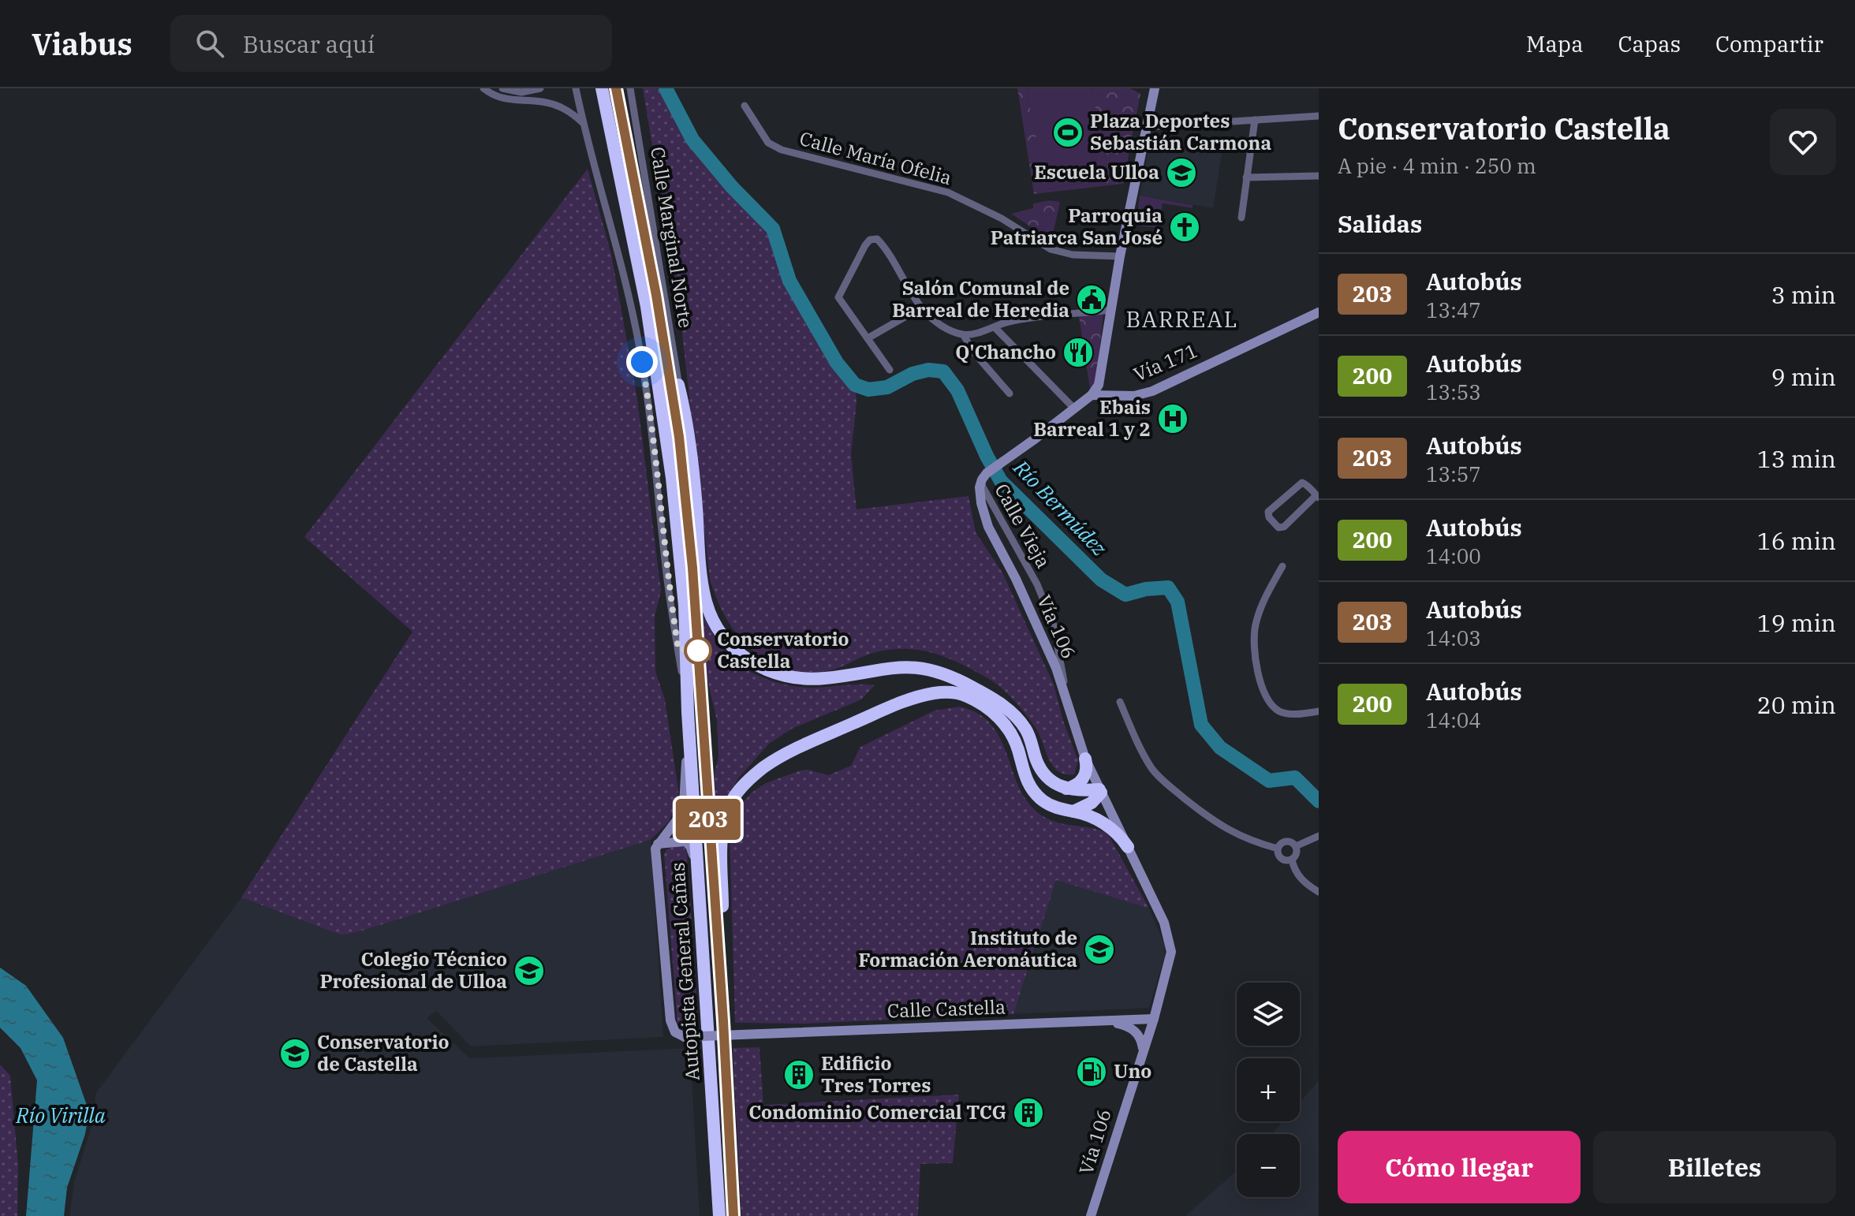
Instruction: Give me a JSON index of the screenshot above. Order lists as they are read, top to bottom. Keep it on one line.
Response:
{"streets":{"highway":["Autopista General Cañas"],"main road":["Vía 171","Vía 106","Calle Castella"],"street":["Calle María Ofelia","Calle Marginal Norte","Calle Vieja"]},"crossings":[["Calle Vieja","Vía 106"],["Vía 106","Calle Castella"]],"districts":["BARREAL"],"water":["Río Bermúdez","Río Virilla"],"places":{"sports":["Plaza Deportes Sebastián Carmona"],"school or university":["Escuela Ulloa","Instituto de Formación Aeronáutica","Colegio Técnico Profesional de Ulloa","Conservatorio de Castella"],"church":["Parroquia Patriarca San José"],"public building":["Salón Comunal de Barreal de Heredia"],"restaurant":["Q'Chancho"],"hospital":["Ebais Barreal 1 y 2"],"other":["Conservatorio Castella"],"fuel station":["Uno"],"building":["Edificio Tres Torres","Condominio Comercial TCG"]},"lines":["bus line 203"],"page":{"header":"Viabus","search":"Buscar aquí","nav":["Mapa","Capas","Compartir"],"on_map":"203","heading":[["Conservatorio Castella","A pie · 4 min · 250 m"],"Salidas"],"list":[{"mark":"203","name":"Autobús","note":"13:47","value":"3 min"},{"mark":"200","name":"Autobús","note":"13:53","value":"9 min"},{"mark":"203","name":"Autobús","note":"13:57","value":"13 min"},{"mark":"200","name":"Autobús","note":"14:00","value":"16 min"},{"mark":"203","name":"Autobús","note":"14:03","value":"19 min"},{"mark":"200","name":"Autobús","note":"14:04","value":"20 min"}],"map_buttons":["+","−"],"buttons":["Cómo llegar","Billetes"]}}
